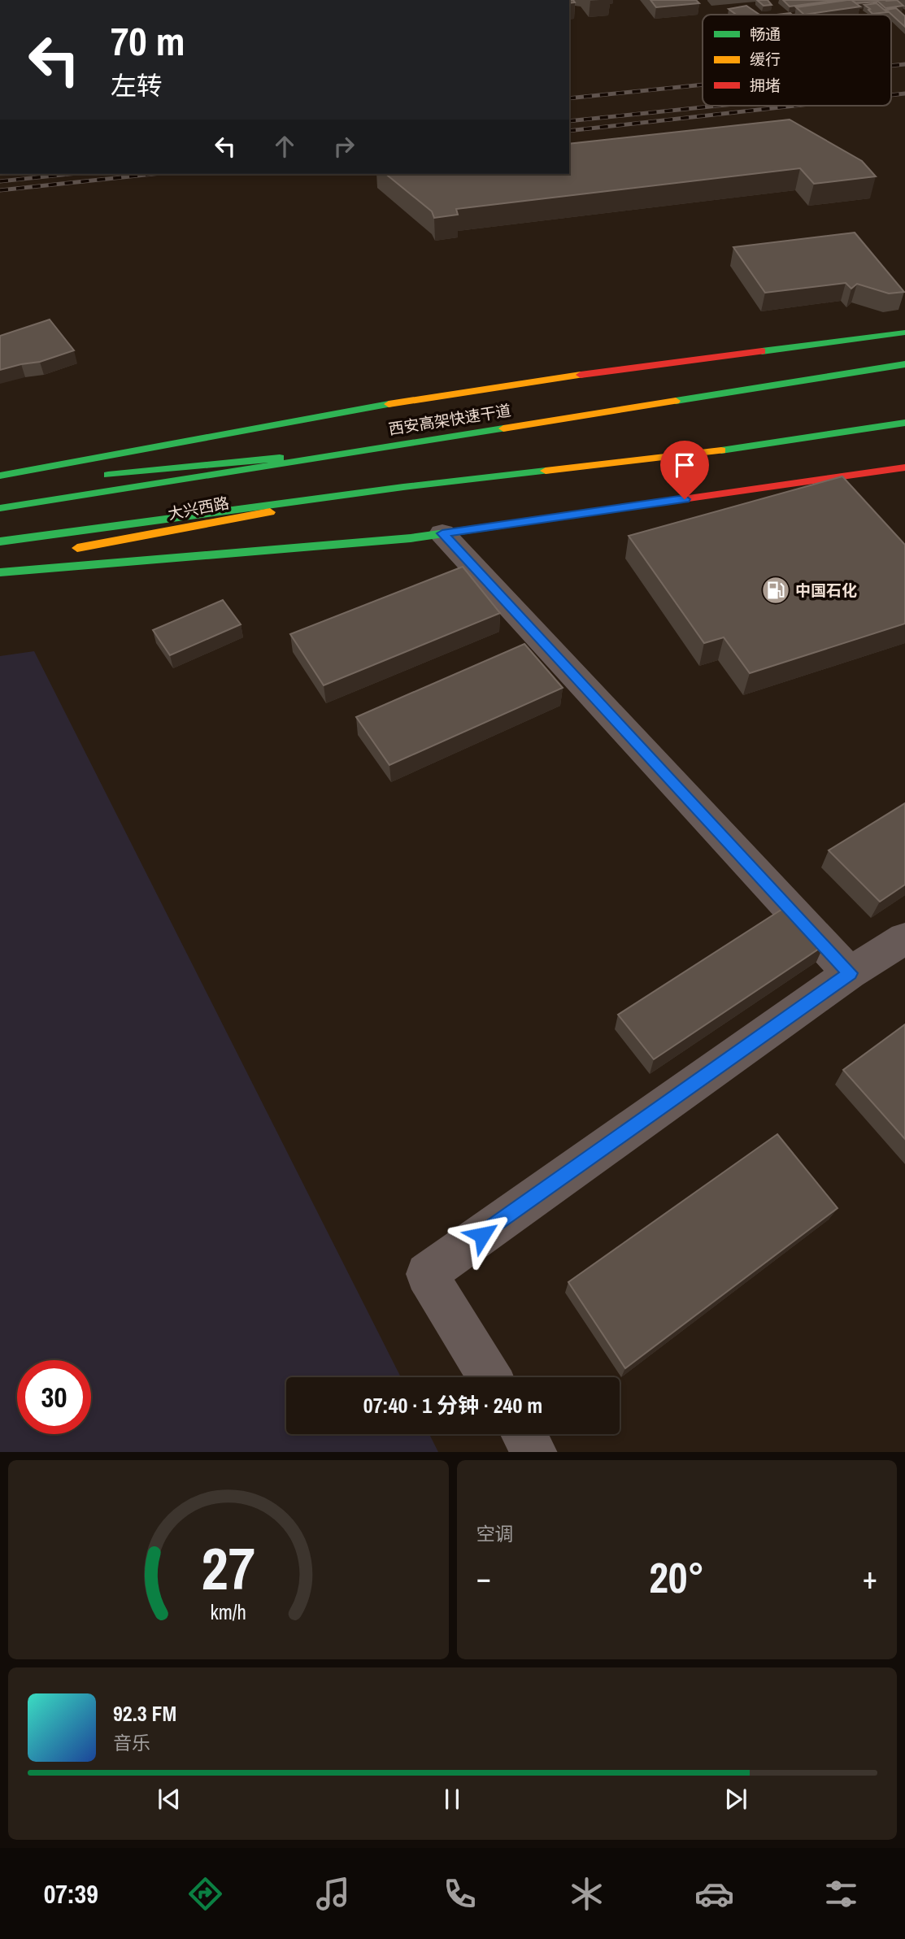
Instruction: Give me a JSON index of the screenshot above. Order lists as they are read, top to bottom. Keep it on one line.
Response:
{"streets":{"main road":["西安高架快速干道","大兴西路"]},"places":{"fuel station":["中国石化"]},"legend":["畅通","缓行","拥堵"],"page":{"turn":["70 m","左转"],"limit":"30","trip":"07:40 · 1 分钟 · 240 m","tile":"空调","heat":["−","20°","+"],"song":["92.3 FM","音乐"],"tabs":"07:39","gauge":["27","km/h"]}}
